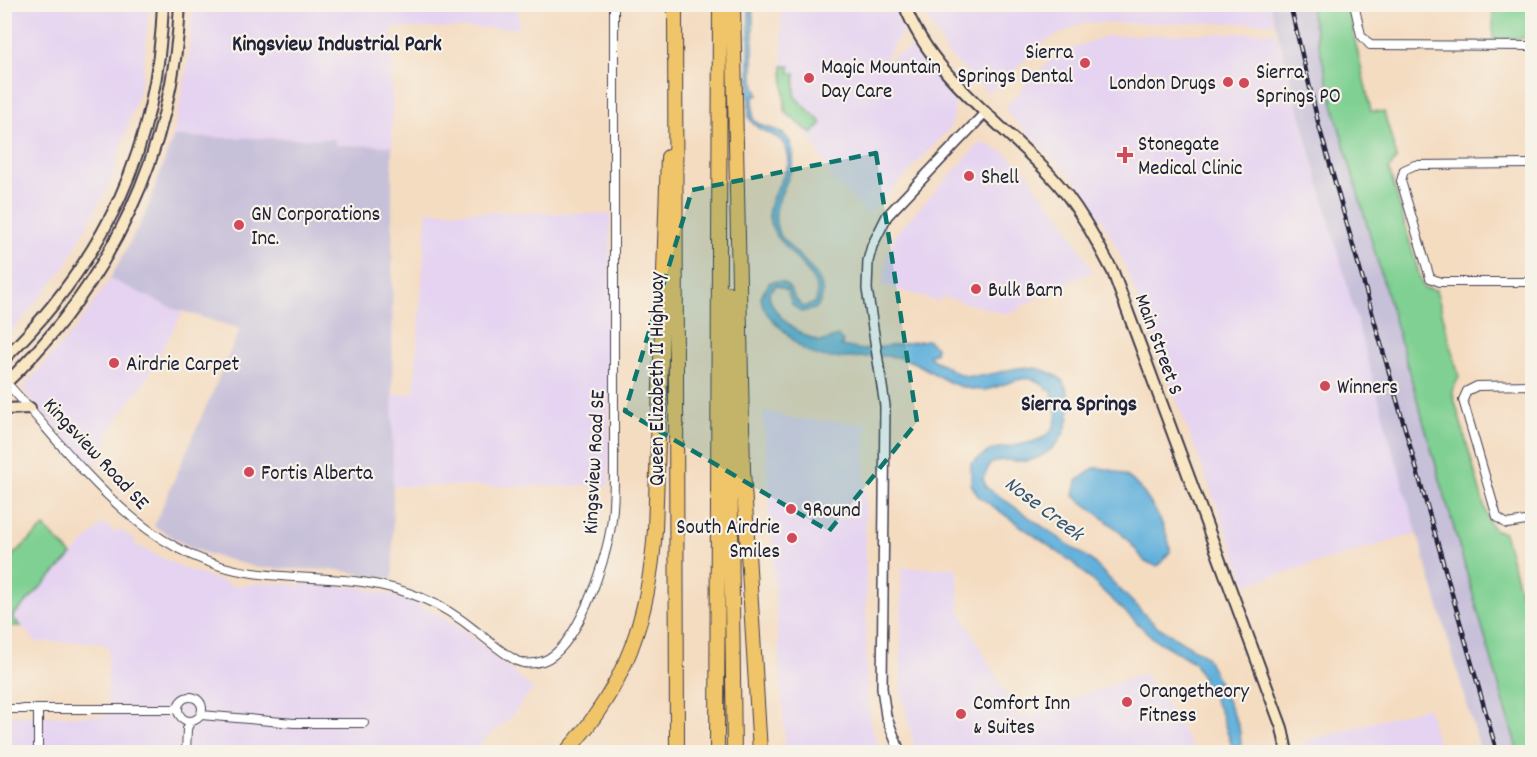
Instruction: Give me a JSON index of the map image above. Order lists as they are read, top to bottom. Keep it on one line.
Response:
{"streets":{"highway":["Queen Elizabeth II Highway"],"main road":["Main Street S"],"street":["Kingsview Road SE"]},"districts":["Kingsview Industrial Park","Sierra Springs"],"water":["Nose Creek"],"places":{"other":["Sierra Springs Dental","Magic Mountain Day Care","London Drugs","Sierra Springs PO","Shell","GN Corporations Inc.","Bulk Barn","Airdrie Carpet","Winners","Fortis Alberta","9Round","South Airdrie Smiles","Orangetheory Fitness","Comfort Inn & Suites"],"health":["Stonegate Medical Clinic"]}}
